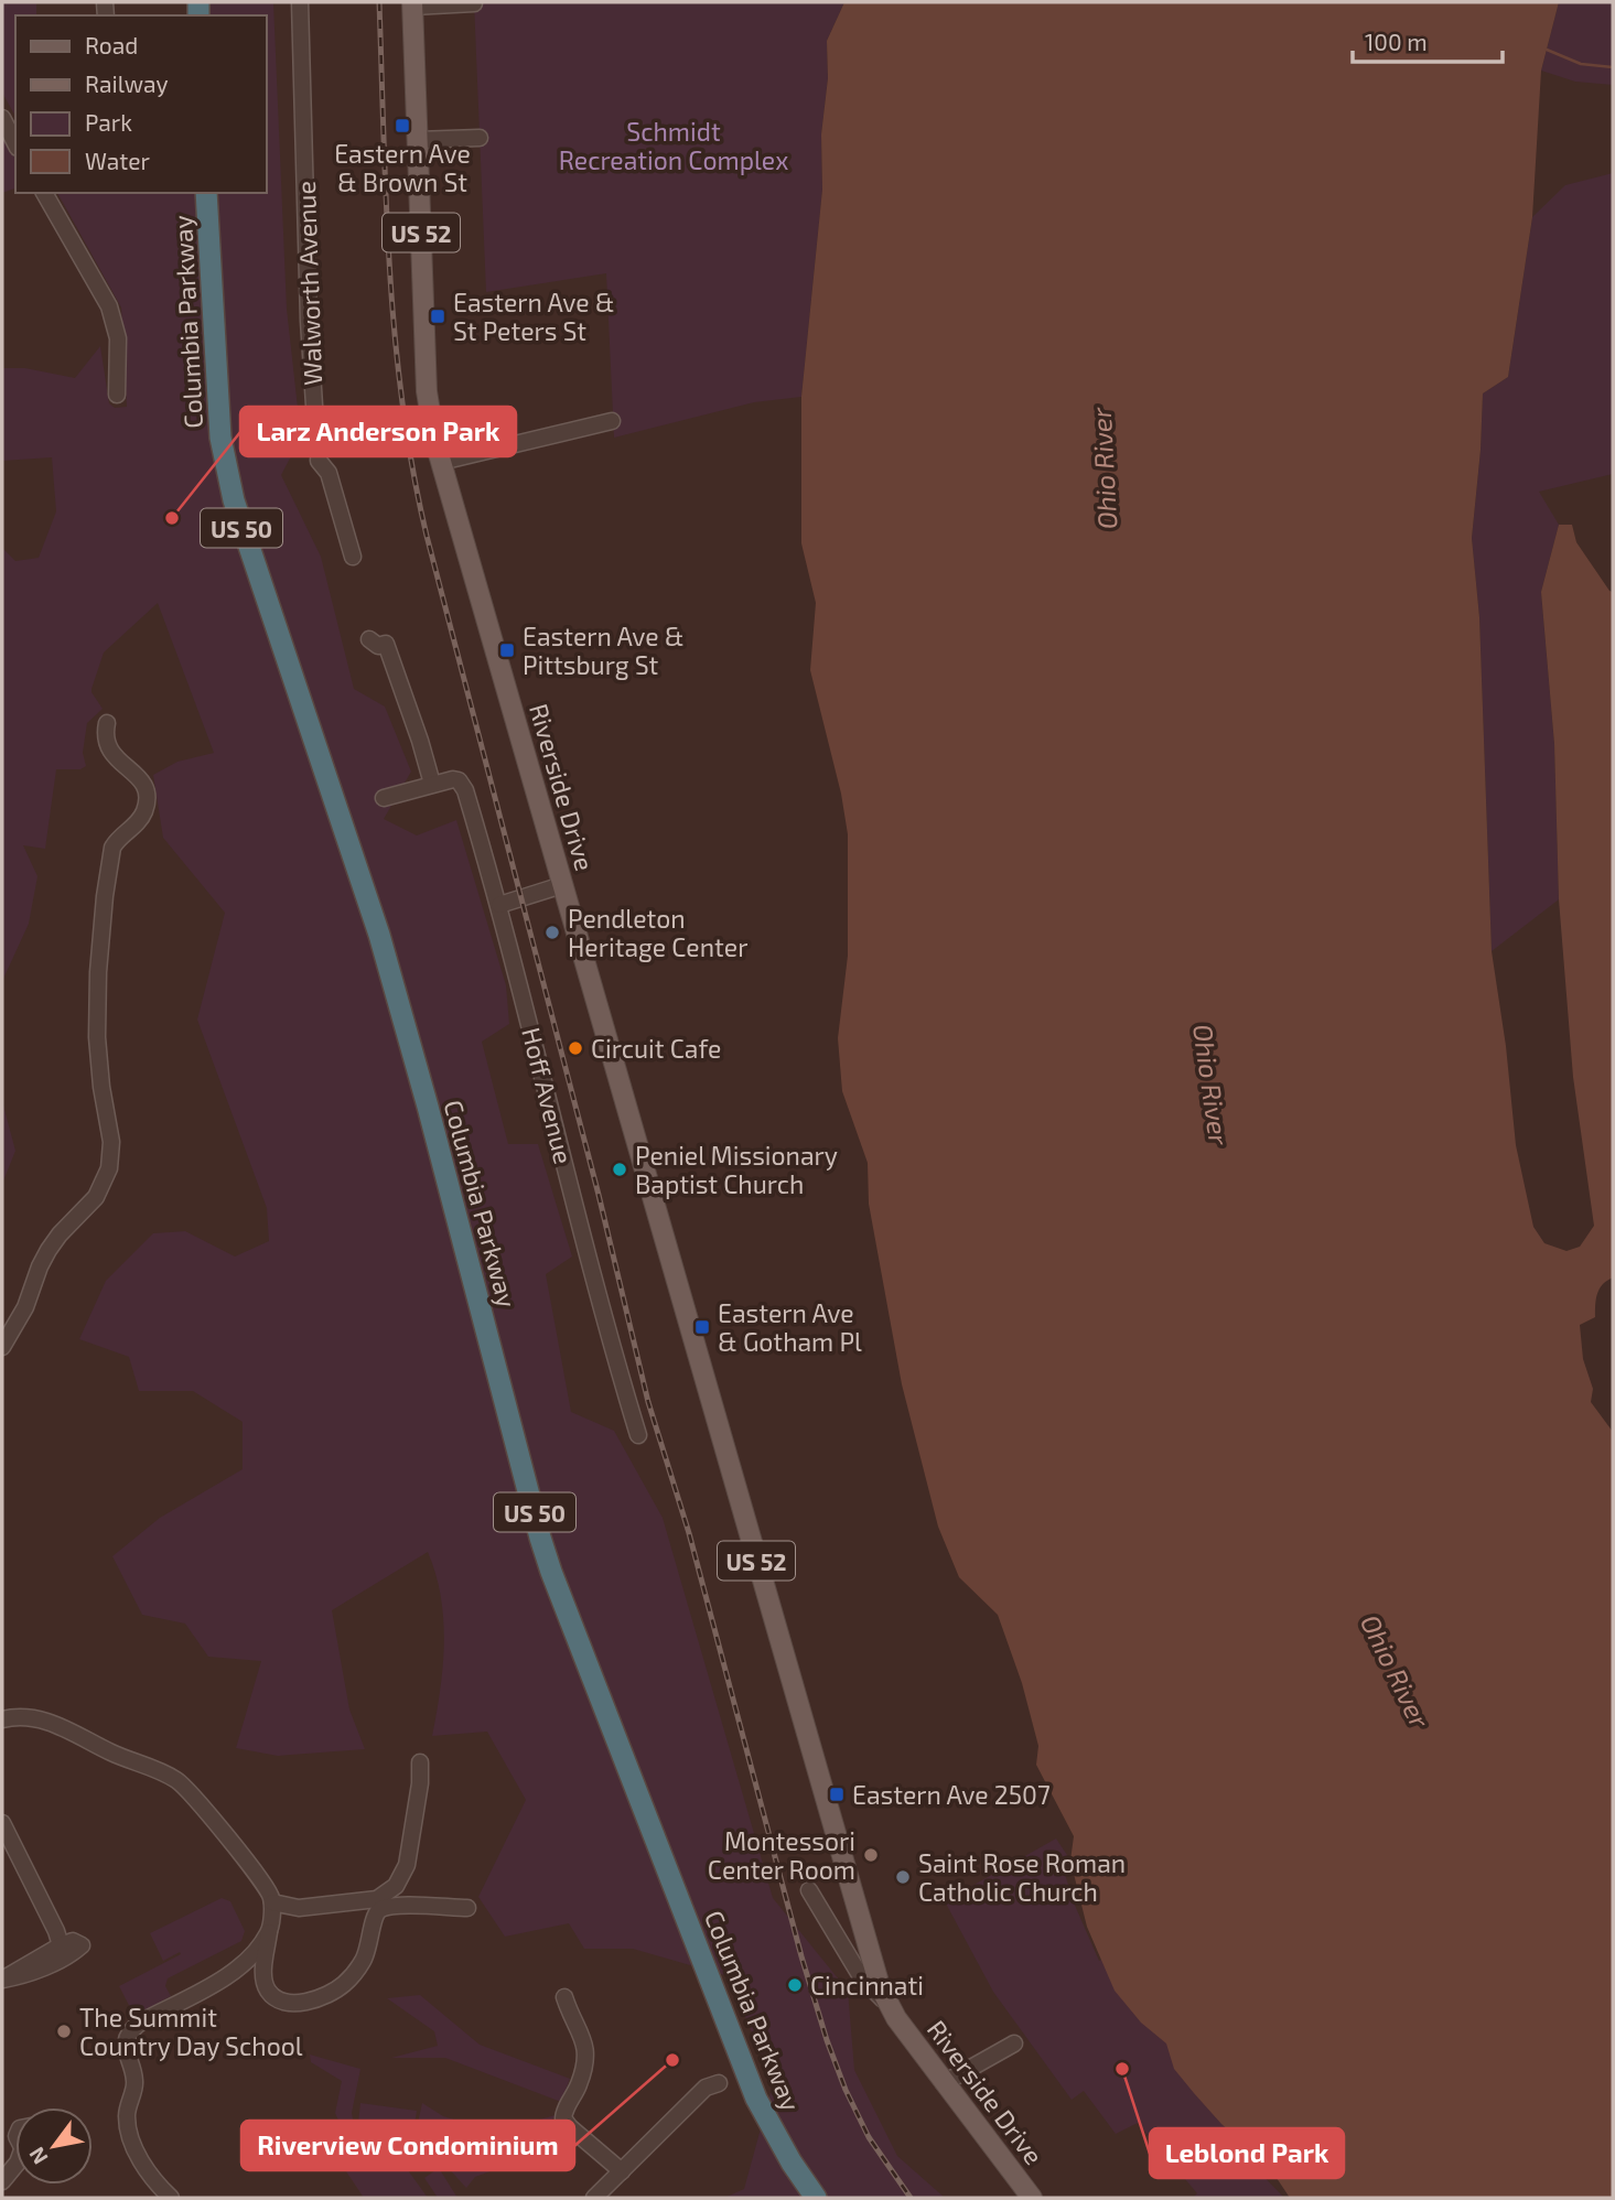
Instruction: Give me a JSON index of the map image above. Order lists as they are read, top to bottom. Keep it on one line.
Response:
{"streets":{"highway":["Columbia Parkway","US 50"],"main road":["US 52","Riverside Drive"],"street":["Walworth Avenue","Hoff Avenue"]},"water":["Ohio River"],"parks":["Schmidt Recreation Complex"],"places":{"transit":["Eastern Ave & Brown St","Eastern Ave & St Peters St","Eastern Ave & Pittsburg St","Eastern Ave & Gotham Pl","Eastern Ave 2507"],"other":["Larz Anderson Park","Pendleton Heritage Center","Circuit Cafe","Peniel Missionary Baptist Church","Montessori Center Room","Saint Rose Roman Catholic Church","Cincinnati","The Summit Country Day School","Riverview Condominium","Leblond Park"]},"legend":["Road","Railway","Park","Water"],"scale_bar":"100 m","north":"bottom left"}
